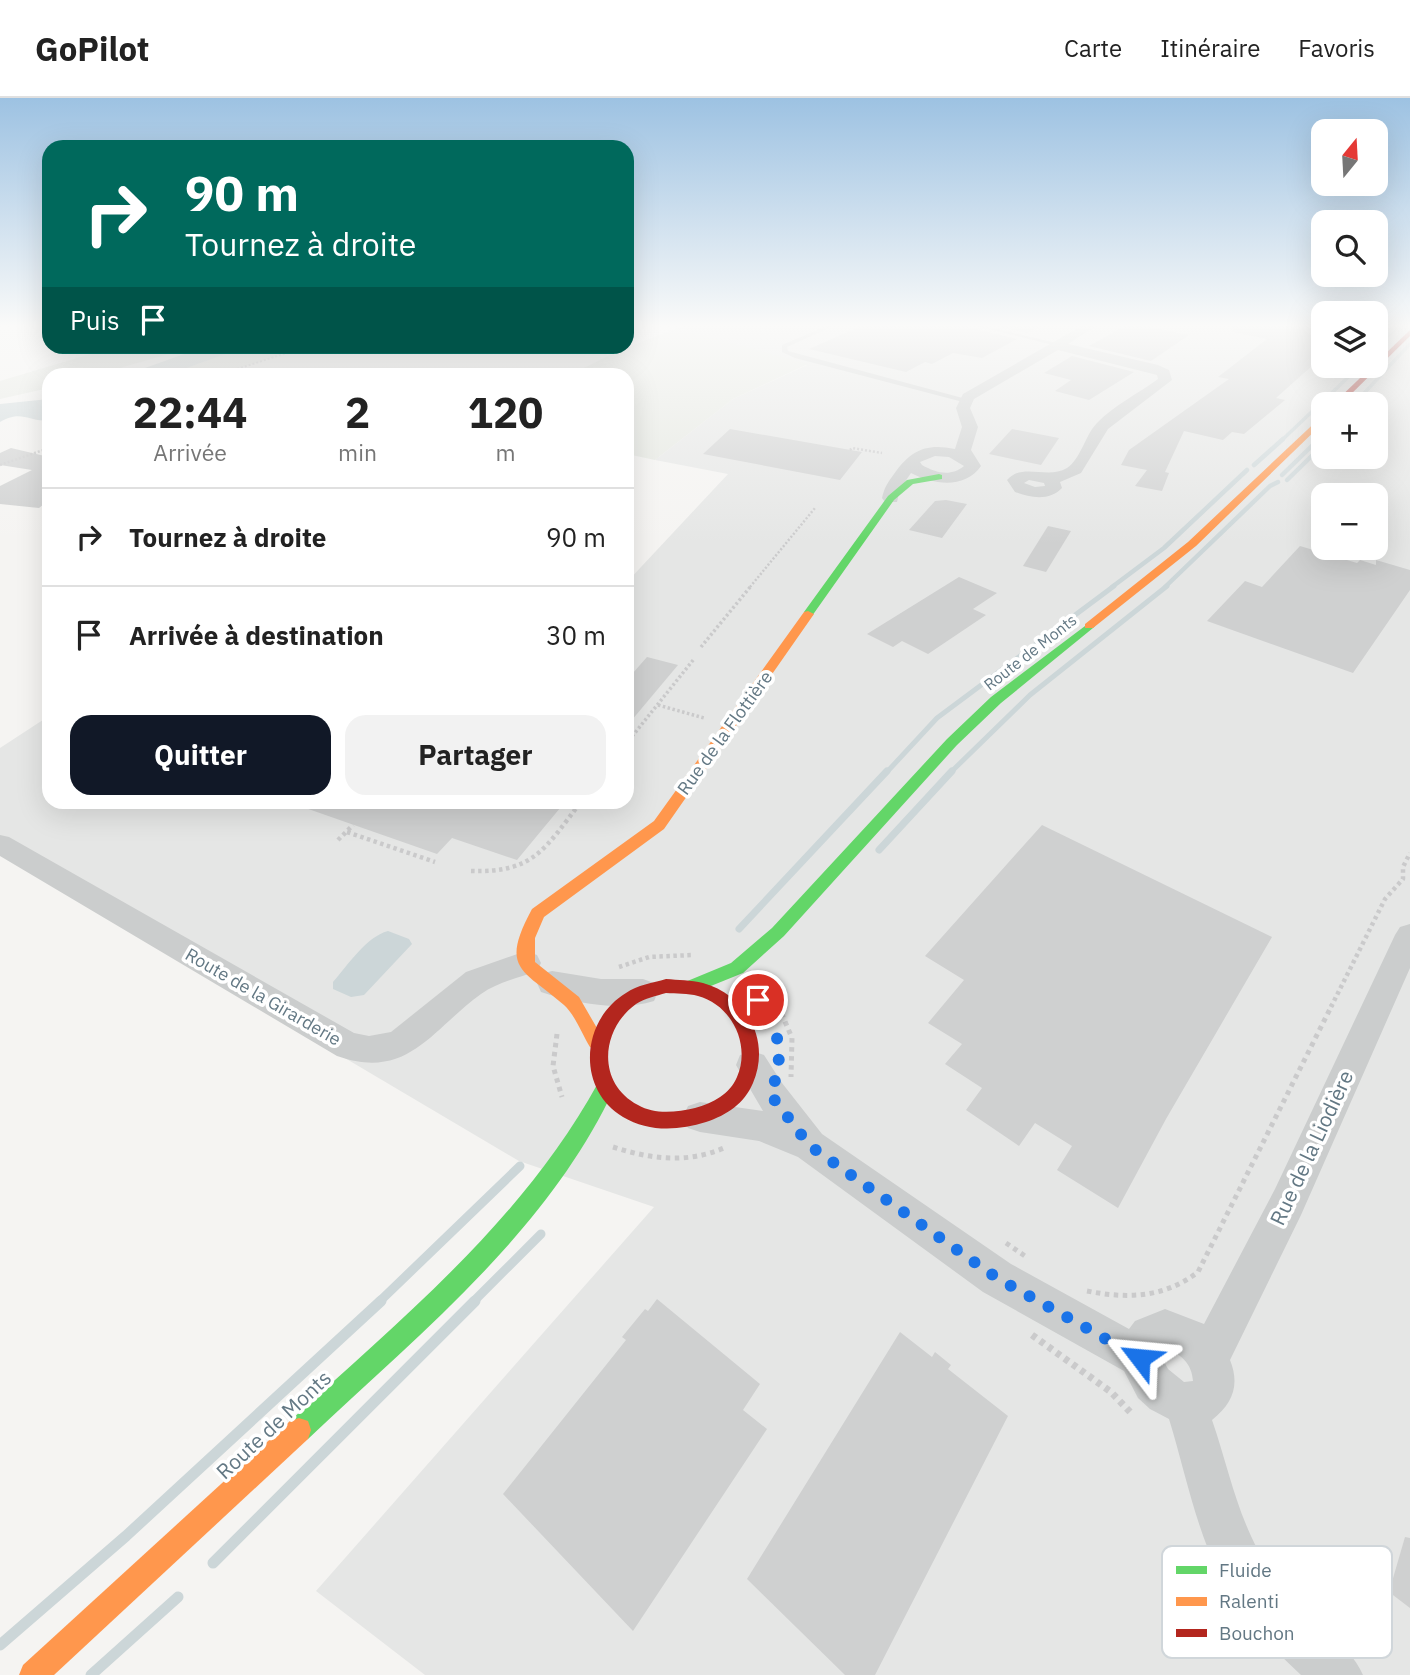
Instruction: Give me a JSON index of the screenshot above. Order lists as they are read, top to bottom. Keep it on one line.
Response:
{"streets":{"main road":["Route de Monts","Rue de la Flottière"],"street":["Route de la Girarderie","Rue de la Liodière"]},"crossings":[["Rue de la Flottière","Route de la Girarderie"]],"legend":["Fluide","Ralenti","Bouchon"],"north":"top","page":{"header":"GoPilot","nav":["Carte","Itinéraire","Favoris"],"map_buttons":["+","−"],"turn":["90 m","Tournez à droite"],"then":"Puis","eta":["22:44","Arrivée","2","min","120","m"],"list":[{"name":"Tournez à droite","value":"90 m"},{"name":"Arrivée à destination","value":"30 m"}],"buttons":["Quitter","Partager"]}}
